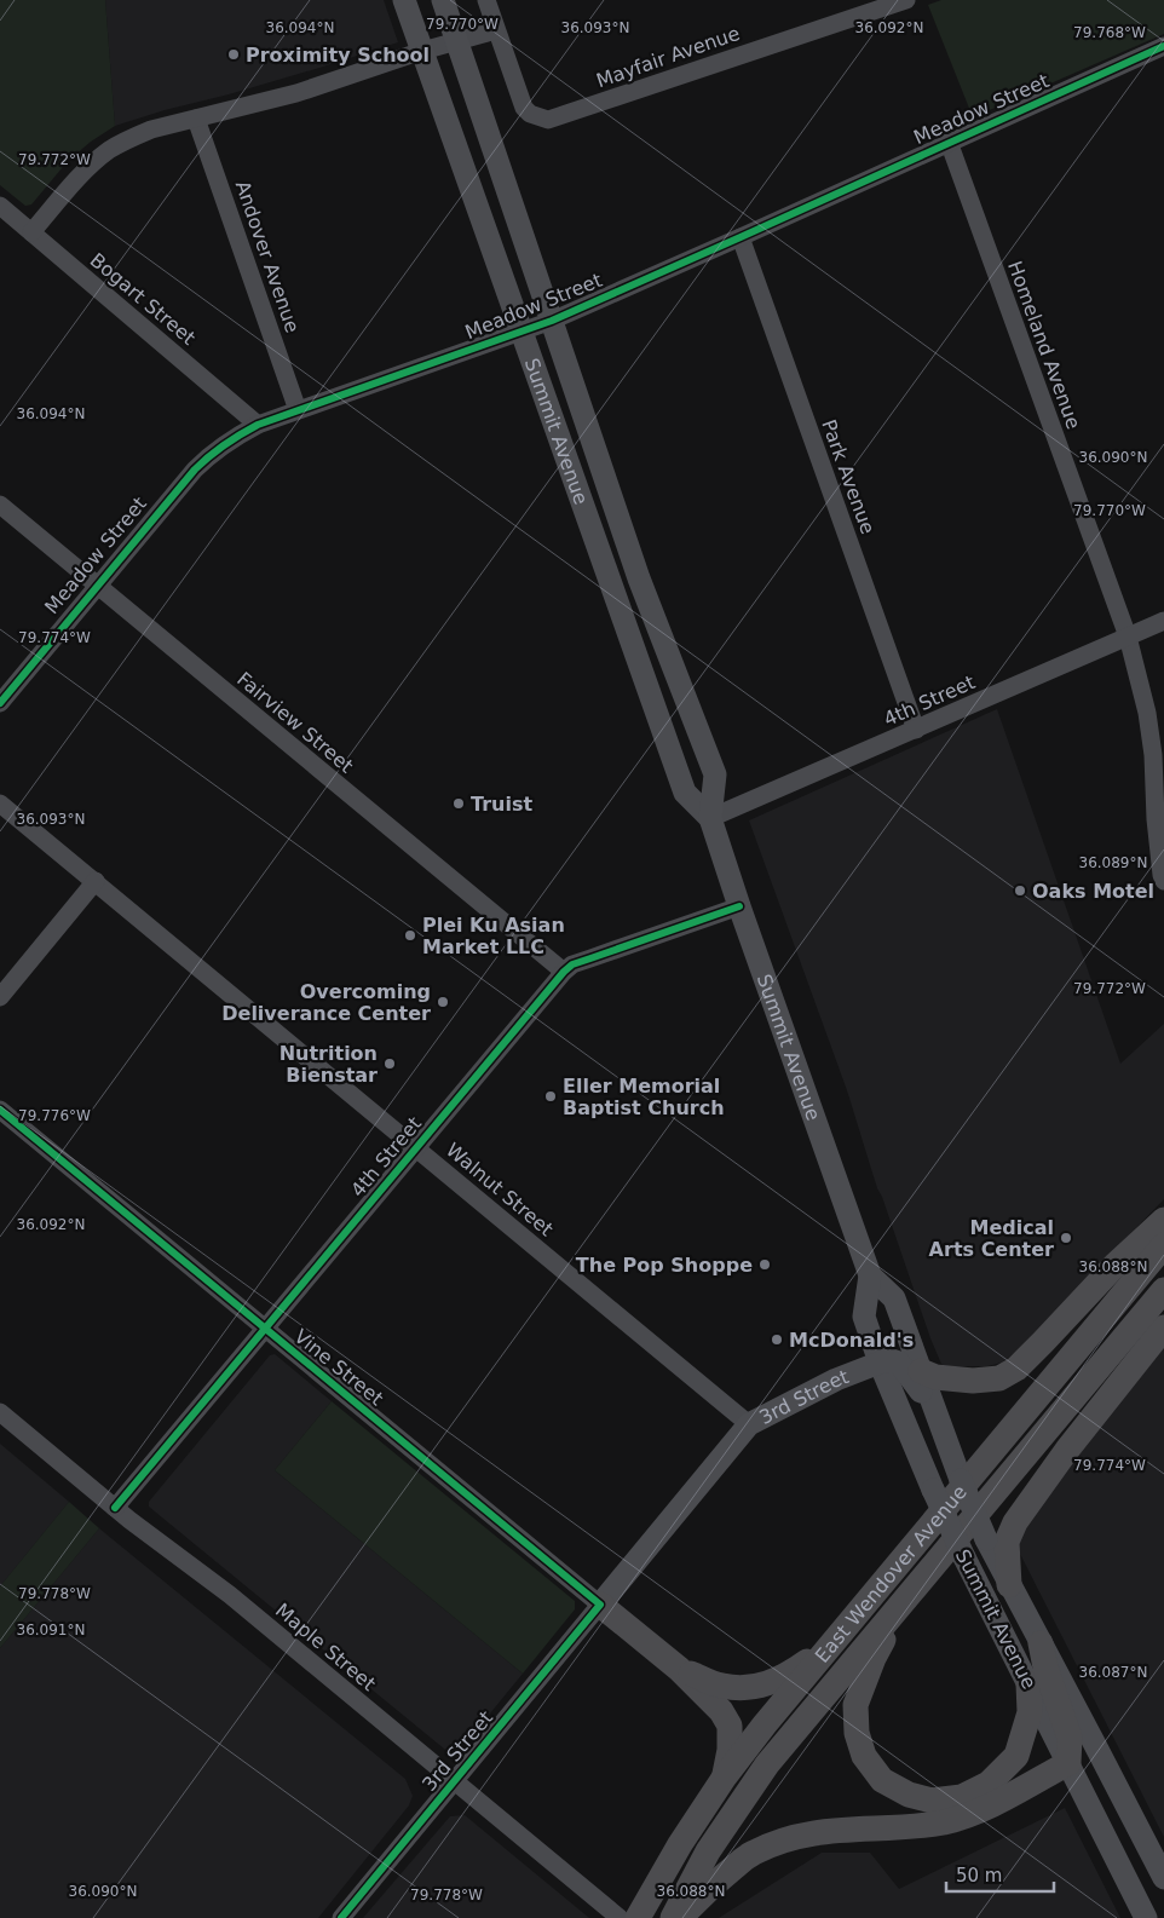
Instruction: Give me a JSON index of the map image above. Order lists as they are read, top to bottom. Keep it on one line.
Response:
{"streets":{"highway":["East Wendover Avenue"],"main road":["Summit Avenue","3rd Street"],"street":["Mayfair Avenue","Meadow Street","Andover Avenue","Bogart Street","Homeland Avenue","Park Avenue","4th Street","Fairview Street","Walnut Street","Vine Street","Maple Street"]},"crossings":[["Meadow Street","Andover Avenue"],["Meadow Street","Bogart Street"],["Meadow Street","Homeland Avenue"],["Meadow Street","Summit Avenue"],["Meadow Street","Park Avenue"],["Meadow Street","Fairview Street"],["Homeland Avenue","4th Street"],["Summit Avenue","4th Street"],["Summit Avenue","3rd Street"],["Park Avenue","4th Street"],["4th Street","Fairview Street"],["4th Street","Walnut Street"],["4th Street","Vine Street"],["4th Street","Maple Street"],["Walnut Street","3rd Street"],["Vine Street","3rd Street"],["3rd Street","Maple Street"]],"places":["Proximity School","Truist","Oaks Motel","Plei Ku Asian Market LLC","Overcoming Deliverance Center","Nutrition Bienstar","Eller Memorial Baptist Church","Medical Arts Center","The Pop Shoppe","McDonald's"],"scale_bar":"50 m","coordinates":["79.770°W","36.094°N","36.093°N","36.092°N","79.768°W","79.772°W","36.090°N","79.774°W","36.089°N","79.776°W","36.088°N","79.778°W","36.091°N","36.087°N"]}
